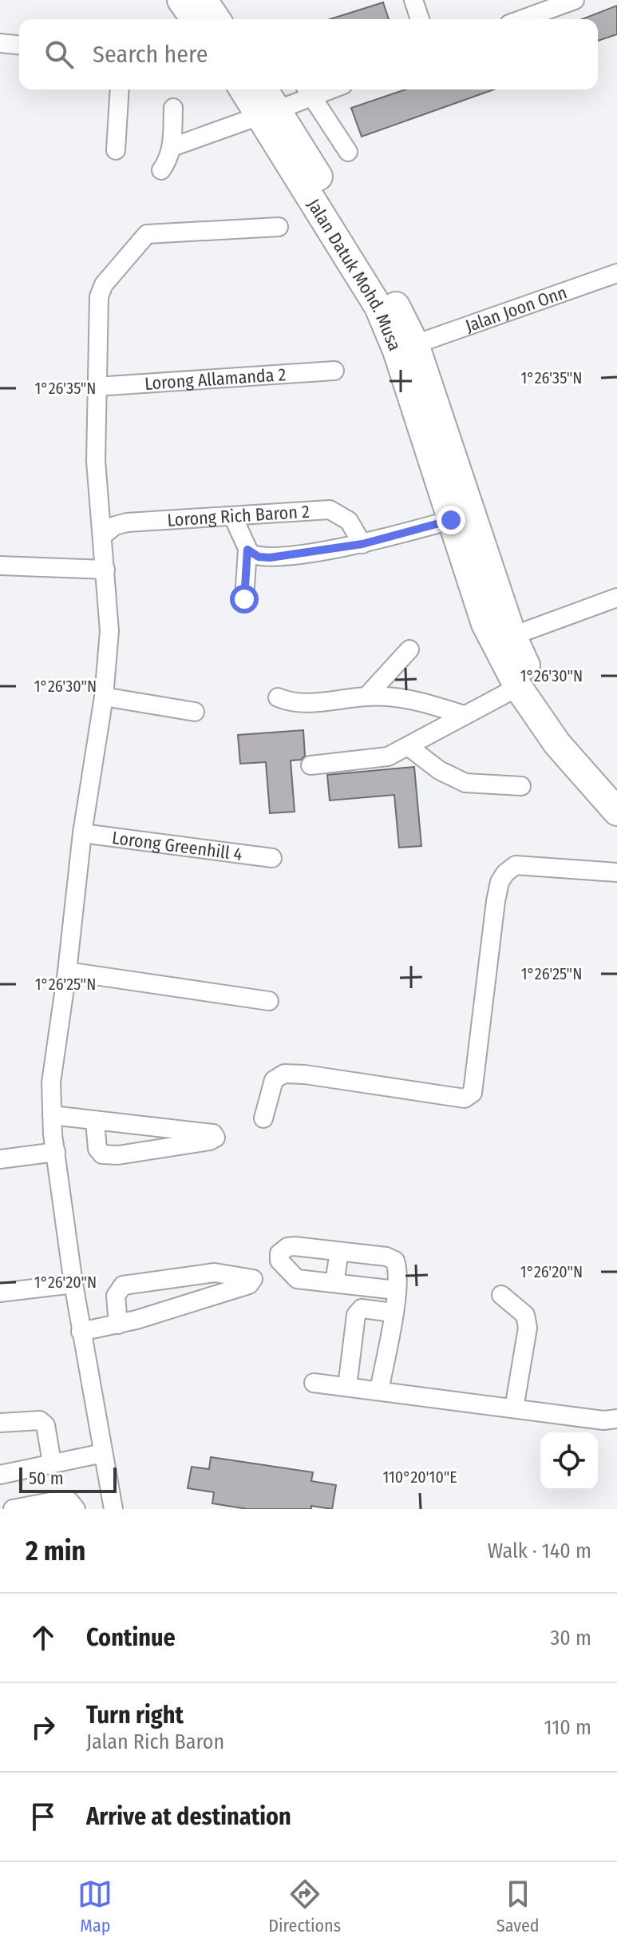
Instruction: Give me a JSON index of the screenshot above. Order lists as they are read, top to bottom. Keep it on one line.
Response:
{"streets":{"highway":["Jalan Datuk Mohd. Musa"],"street":["Jalan Joon Onn","Lorong Allamanda 2","Lorong Rich Baron 2","Lorong Greenhill 4"]},"crossings":[["Jalan Datuk Mohd. Musa","Jalan Joon Onn"]],"scale_bar":"50 m","page":{"search":"Search here","scale":"50 m","heading":["2 min","Walk · 140 m"],"list":[["Continue","30 m"],["Turn right","Jalan Rich Baron","110 m"],"Arrive at destination"],"nav":["Map","Directions","Saved"]},"coordinates":["1°26'35\"N","1°26'30\"N","1°26'25\"N","1°26'20\"N","110°20'10\"E"]}
